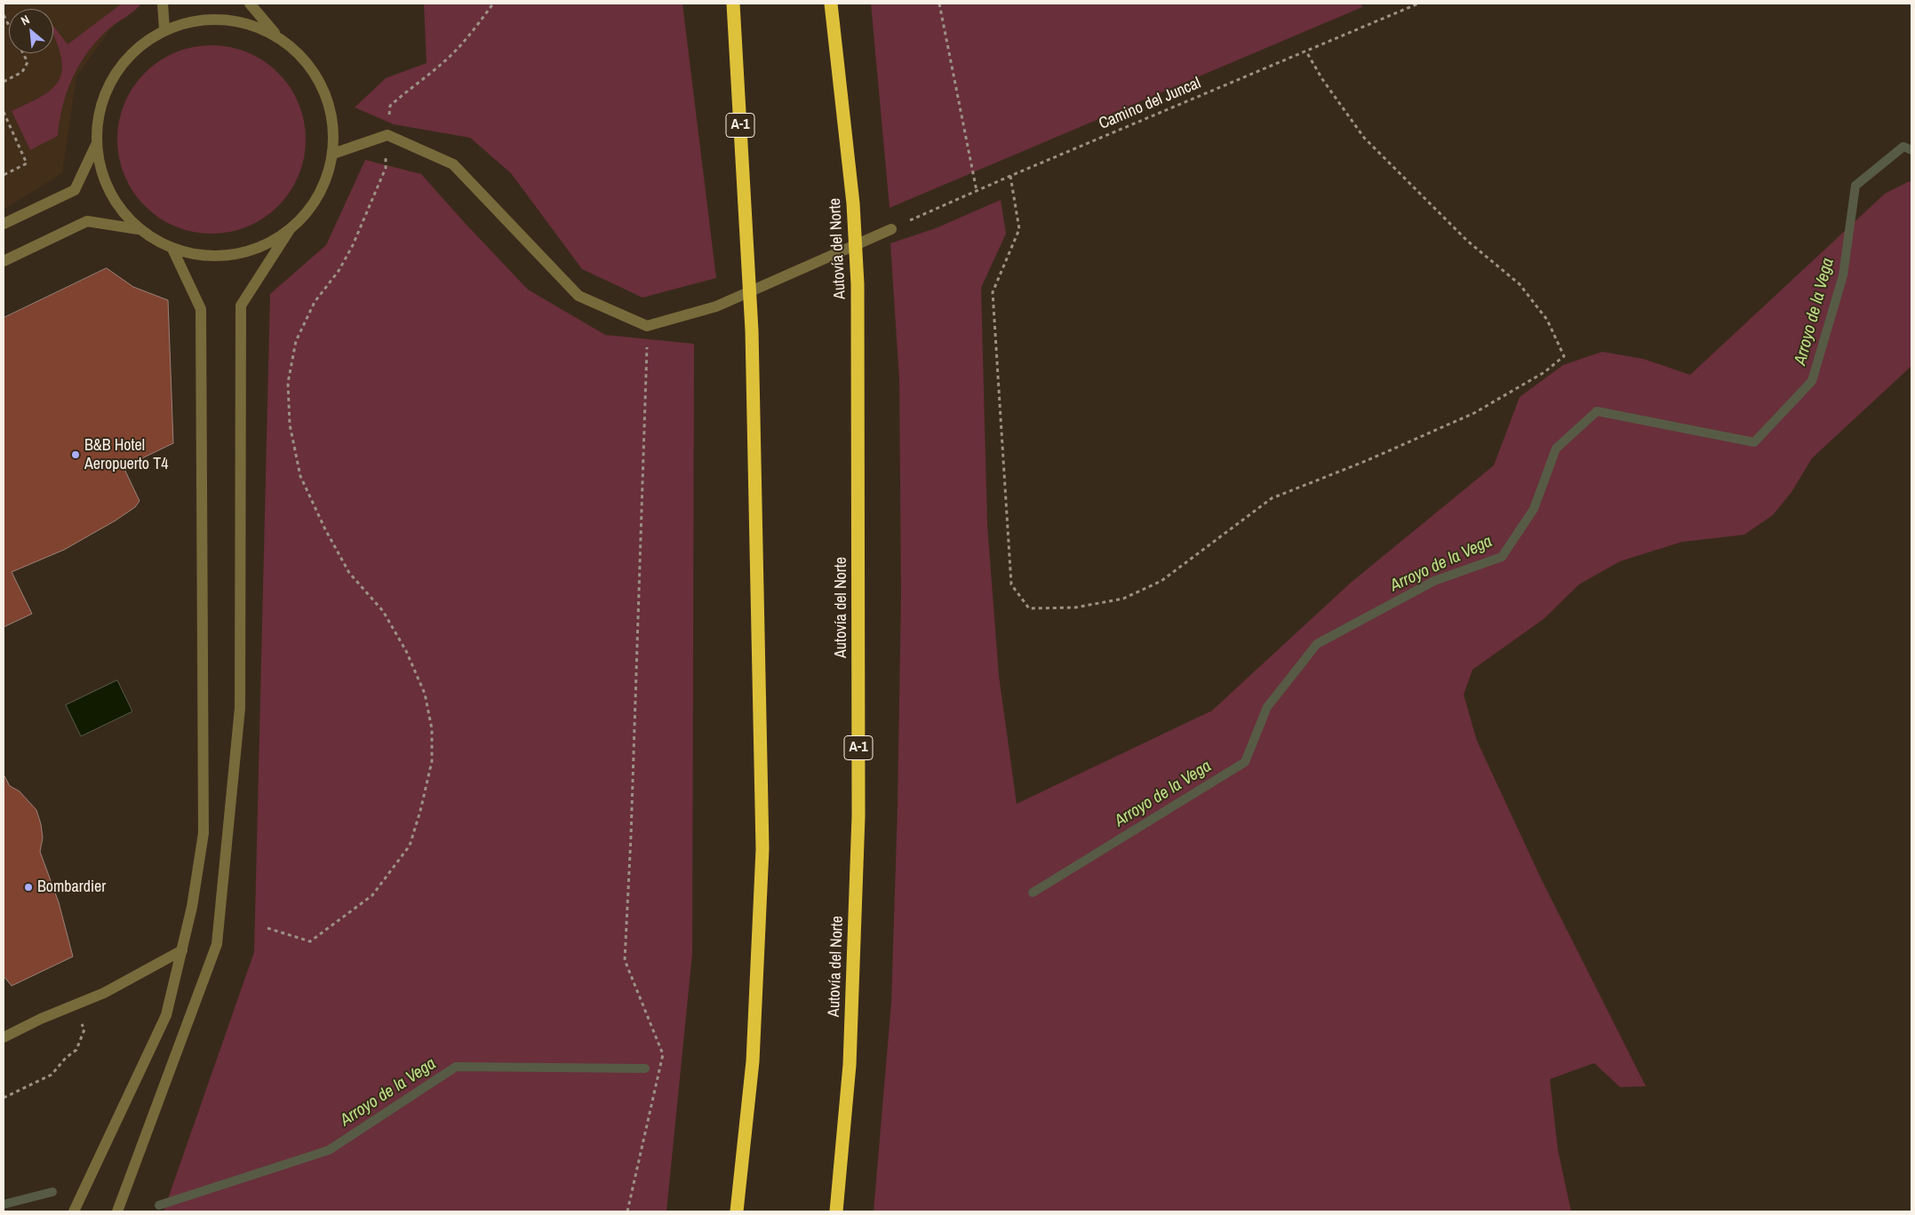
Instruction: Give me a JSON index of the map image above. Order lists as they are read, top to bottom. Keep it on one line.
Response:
{"streets":{"highway":["A-1","Autovía del Norte"],"path":["Camino del Juncal"]},"water":["Arroyo de la Vega"],"places":["B&B Hotel Aeropuerto T4","Bombardier"],"north":"top left"}
